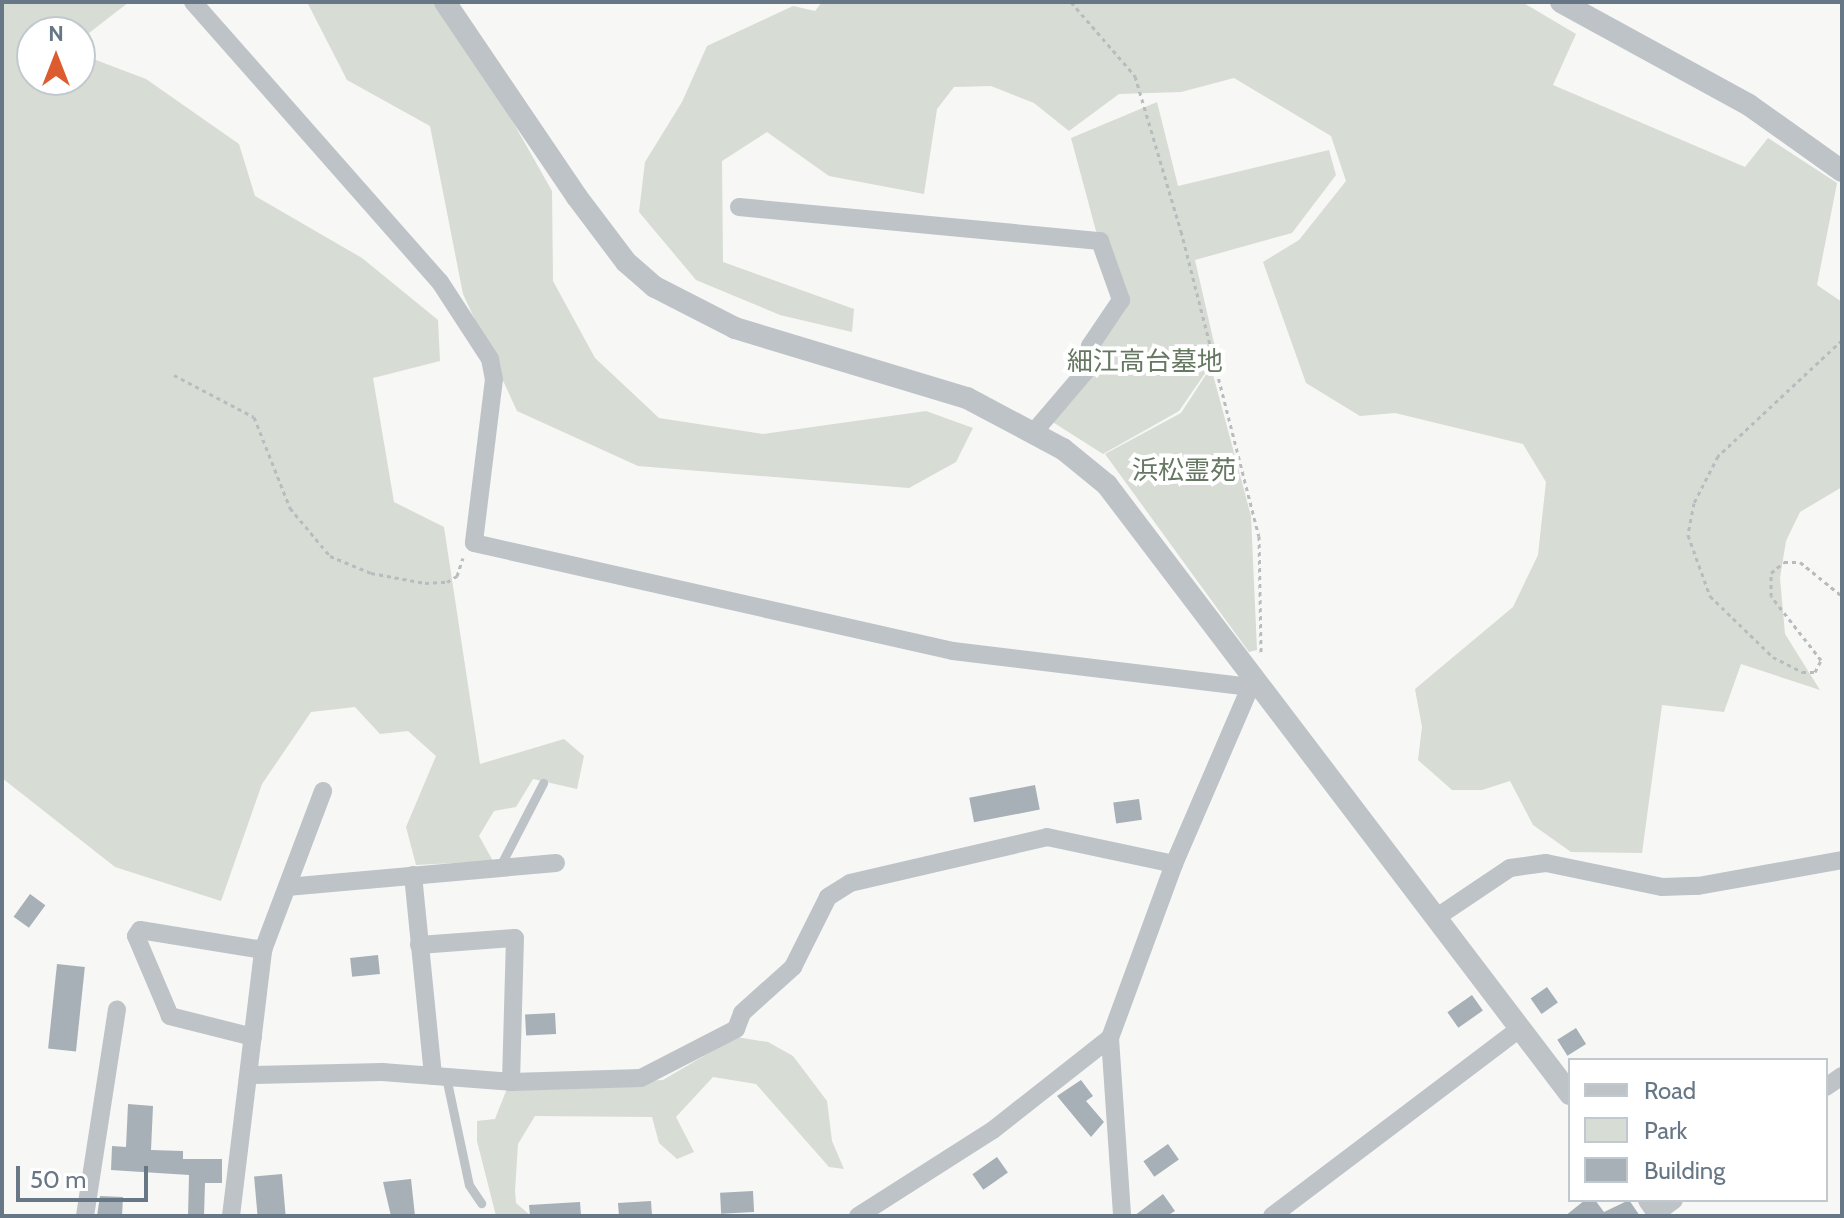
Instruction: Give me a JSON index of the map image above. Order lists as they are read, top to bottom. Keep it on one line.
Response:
{"parks":["細江高台墓地","浜松霊苑"],"legend":["Road","Park","Building"],"scale_bar":"50 m","north":"top"}
